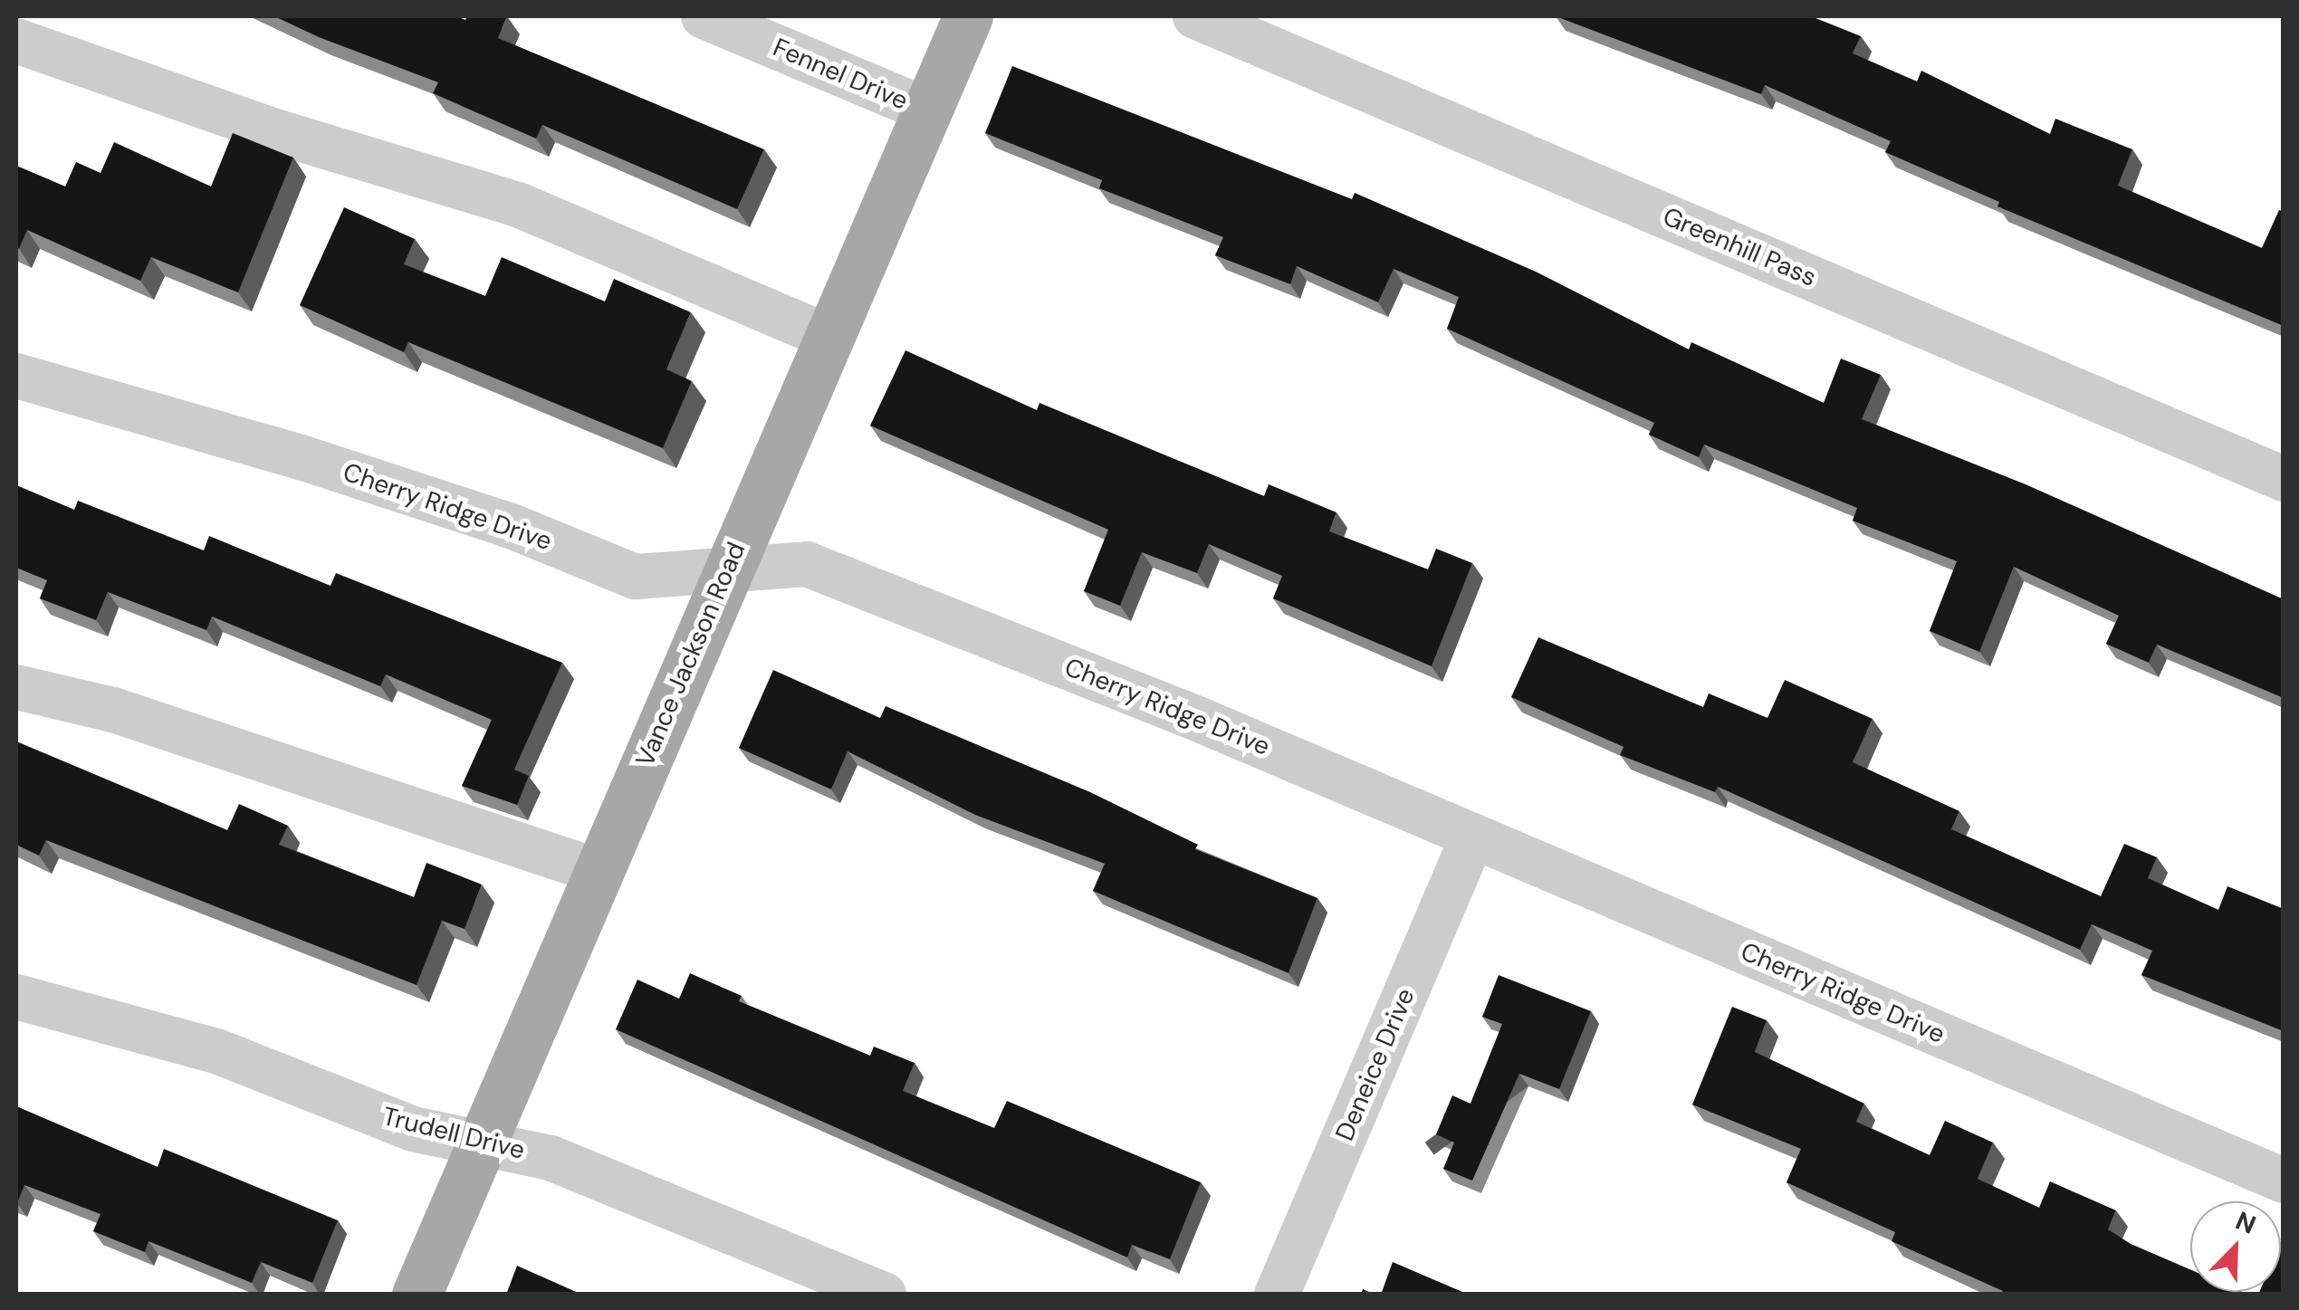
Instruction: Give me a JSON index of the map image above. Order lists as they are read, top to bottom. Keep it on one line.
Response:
{"streets":{"main road":["Vance Jackson Road"],"street":["Fennel Drive","Greenhill Pass","Cherry Ridge Drive","Deneice Drive","Trudell Drive"]},"crossings":[["Fennel Drive","Vance Jackson Road"],["Cherry Ridge Drive","Vance Jackson Road"],["Cherry Ridge Drive","Deneice Drive"],["Vance Jackson Road","Trudell Drive"]],"north":"top right"}
